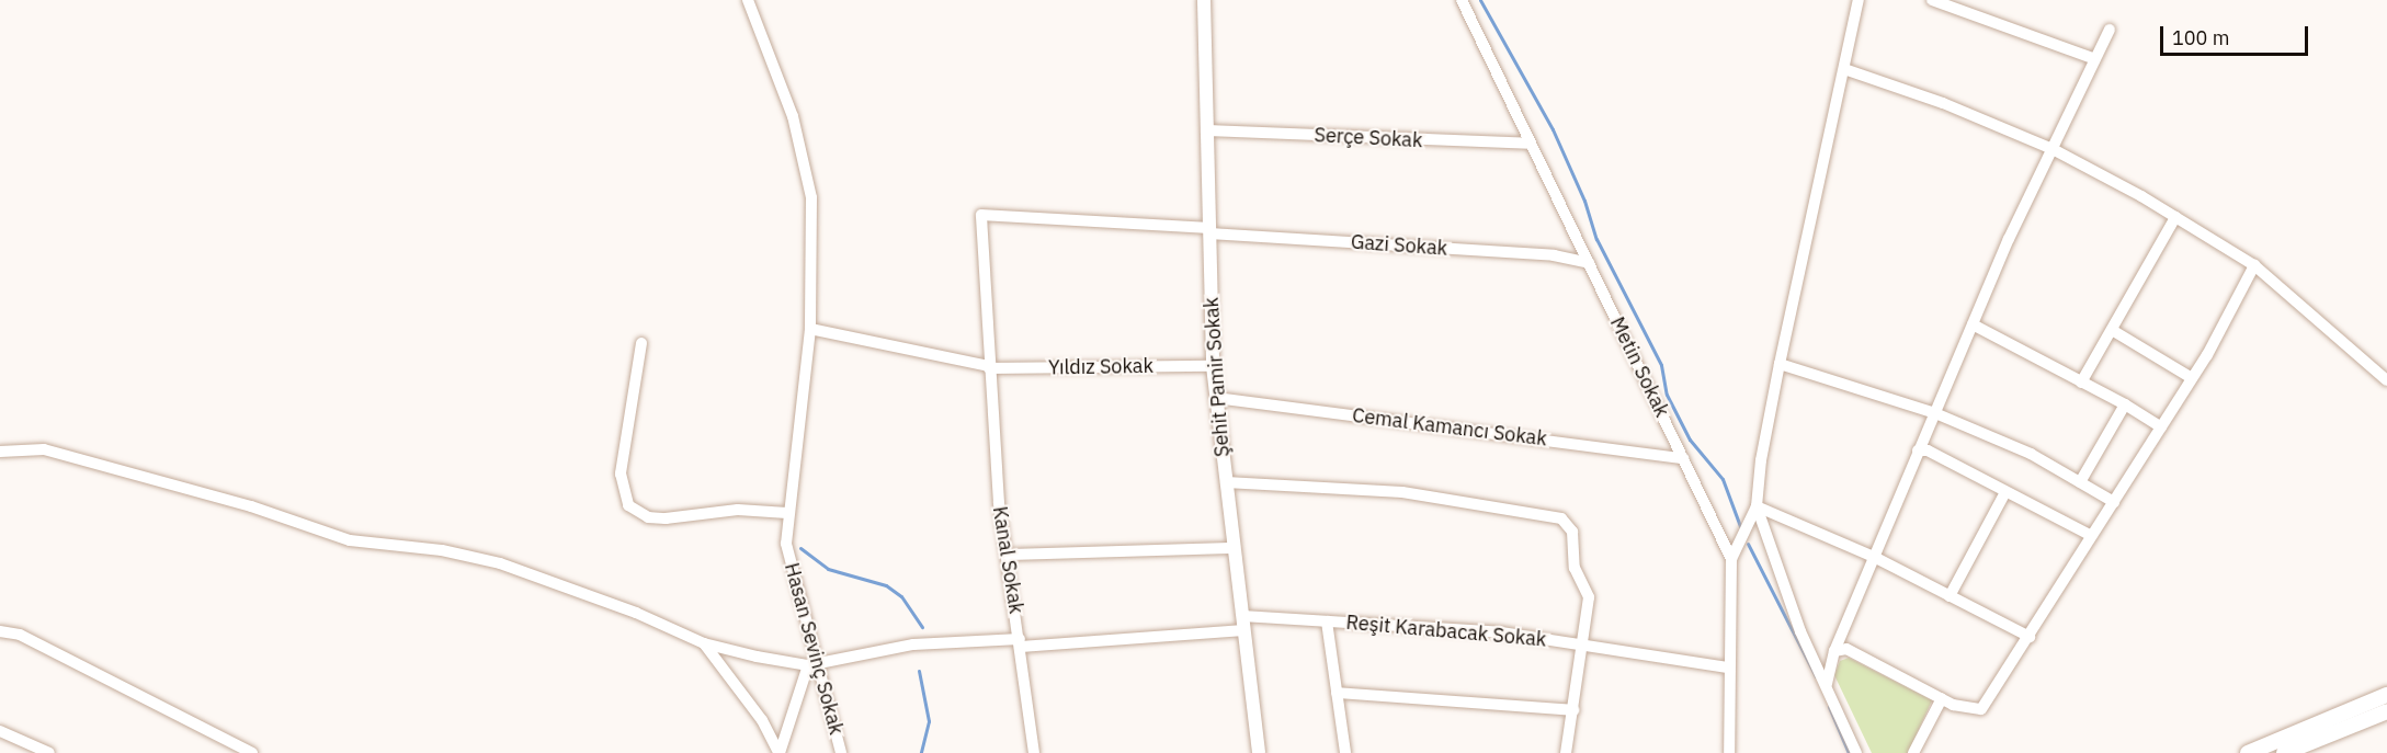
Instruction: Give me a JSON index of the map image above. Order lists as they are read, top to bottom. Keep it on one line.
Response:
{"streets":{"street":["Serçe Sokak","Gazi Sokak","Yıldız Sokak","Metin Sokak","Şehit Pamir Sokak","Cemal Kamancı Sokak","Kanal Sokak","Reşit Karabacak Sokak","Hasan Sevinç Sokak"]},"crossings":[["Serçe Sokak","Metin Sokak"],["Serçe Sokak","Şehit Pamir Sokak"],["Gazi Sokak","Metin Sokak"],["Gazi Sokak","Şehit Pamir Sokak"],["Gazi Sokak","Kanal Sokak"],["Yıldız Sokak","Şehit Pamir Sokak"],["Yıldız Sokak","Kanal Sokak"],["Yıldız Sokak","Hasan Sevinç Sokak"],["Metin Sokak","Cemal Kamancı Sokak"],["Metin Sokak","Reşit Karabacak Sokak"],["Şehit Pamir Sokak","Cemal Kamancı Sokak"],["Şehit Pamir Sokak","Reşit Karabacak Sokak"],["Kanal Sokak","Reşit Karabacak Sokak"],["Reşit Karabacak Sokak","Hasan Sevinç Sokak"]],"scale_bar":"100 m"}
